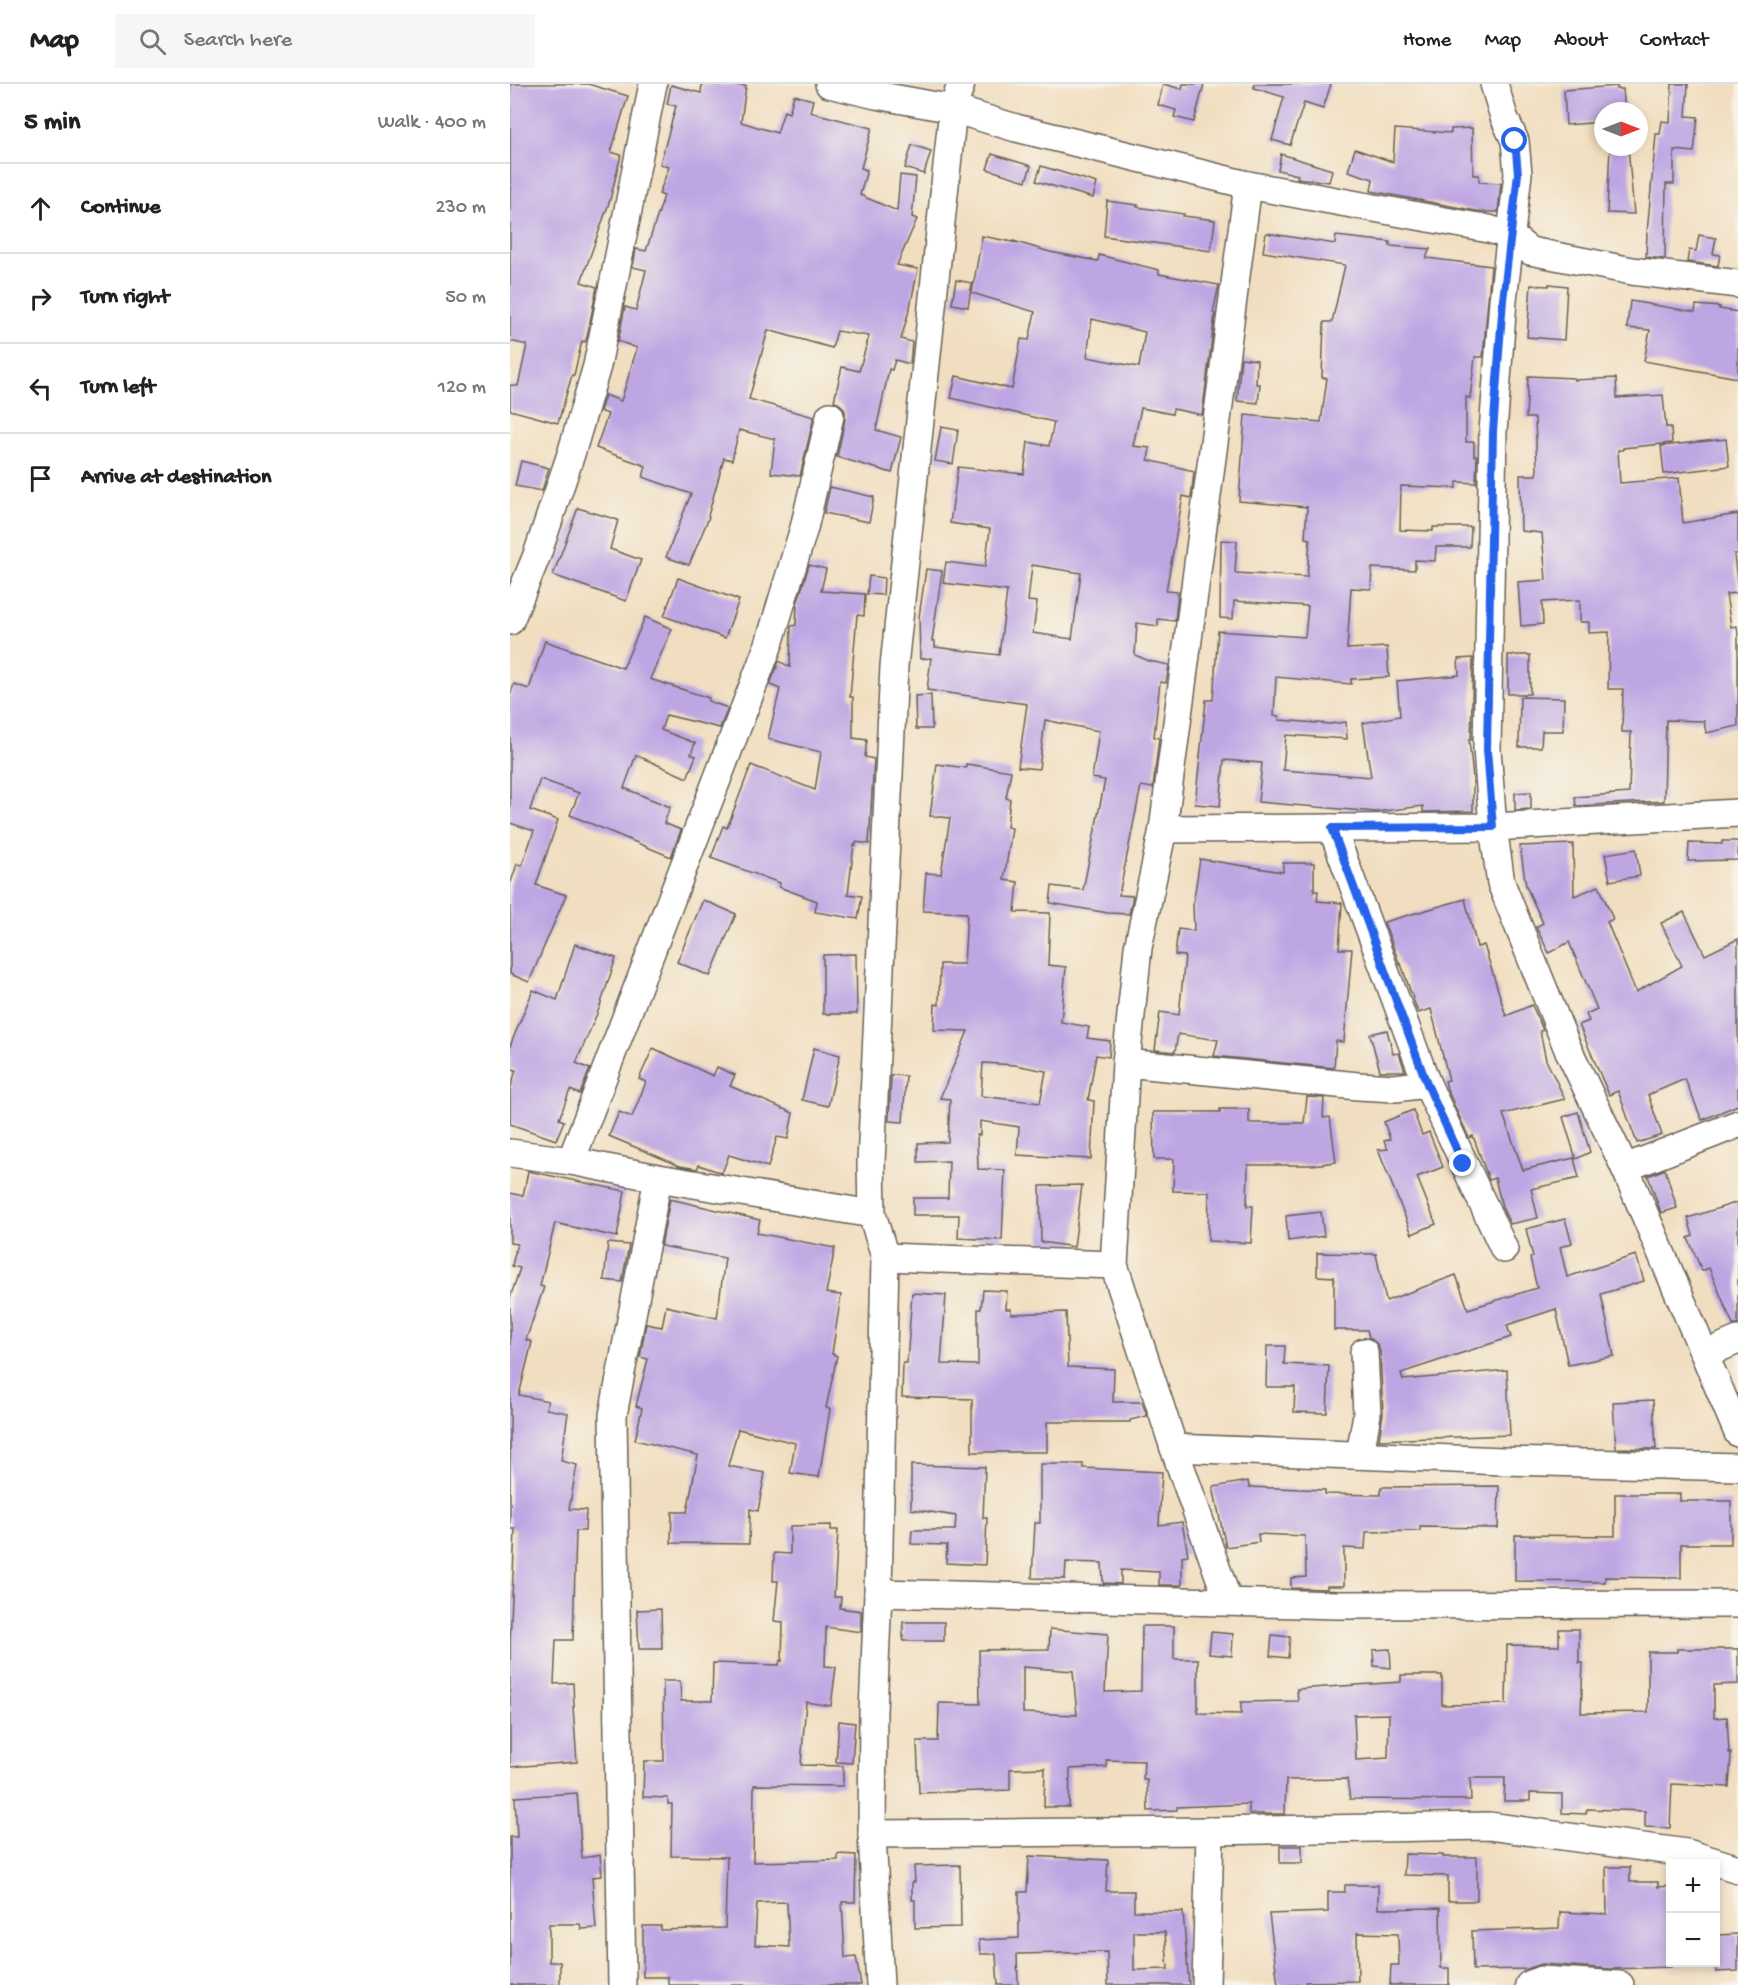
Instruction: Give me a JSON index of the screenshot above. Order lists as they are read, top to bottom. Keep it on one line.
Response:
{"north":"right","page":{"header":"Map","search":"Search here","nav":["Home","Map","About","Contact"],"heading":["5 min","Walk · 400 m"],"list":[["Continue","230 m"],["Turn right","50 m"],["Turn left","120 m"],"Arrive at destination"],"map_buttons":["+","−"]}}
